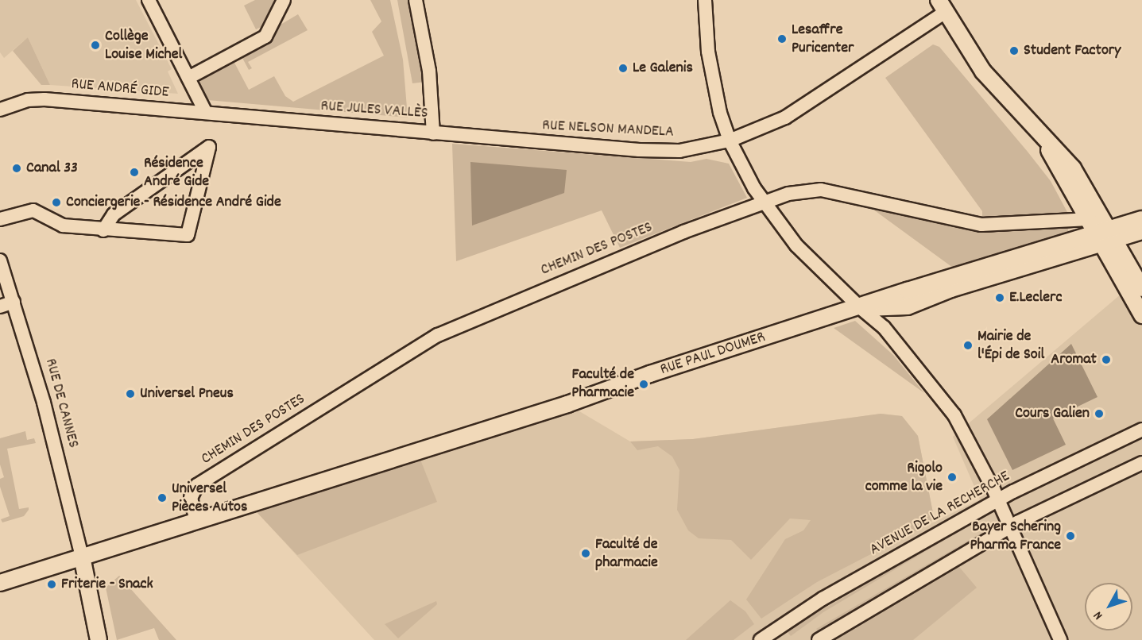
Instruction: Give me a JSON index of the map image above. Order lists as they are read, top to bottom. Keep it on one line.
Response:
{"streets":{"main road":["RUE PAUL DOUMER"],"street":["RUE ANDRÉ GIDE","RUE JULES VALLÈS","RUE NELSON MANDELA","CHEMIN DES POSTES","RUE DE CANNES","AVENUE DE LA RECHERCHE"]},"crossings":[["RUE ANDRÉ GIDE","RUE JULES VALLÈS"],["RUE JULES VALLÈS","RUE NELSON MANDELA"],["CHEMIN DES POSTES","RUE PAUL DOUMER"],["RUE PAUL DOUMER","RUE DE CANNES"]],"places":["Lesaffre Puricenter","Collège Louise Michel","Student Factory","Le Galenis","Canal 33","Résidence André Gide","Conciergerie - Résidence André Gide","E.Leclerc","Mairie de l'Épi de Soil","Aromat","Faculté de Pharmacie","Universel Pneus","Cours Galien","Rigolo comme la vie","Universel Pièces Autos","Bayer Schering Pharma France","Faculté de pharmacie","Friterie - Snack"],"north":"bottom left"}
